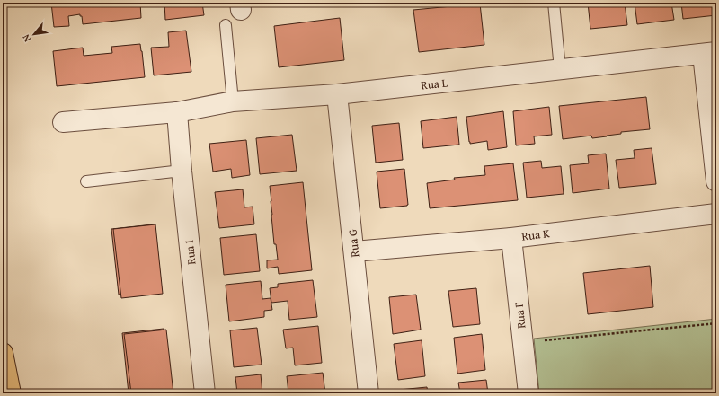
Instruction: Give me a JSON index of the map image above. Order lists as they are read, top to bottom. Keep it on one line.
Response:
{"streets":{"street":["Rua L","Rua K","Rua G","Rua I","Rua F"]},"crossings":[["Rua L","Rua G"],["Rua L","Rua I"],["Rua K","Rua G"],["Rua K","Rua F"]],"north":"bottom left"}
